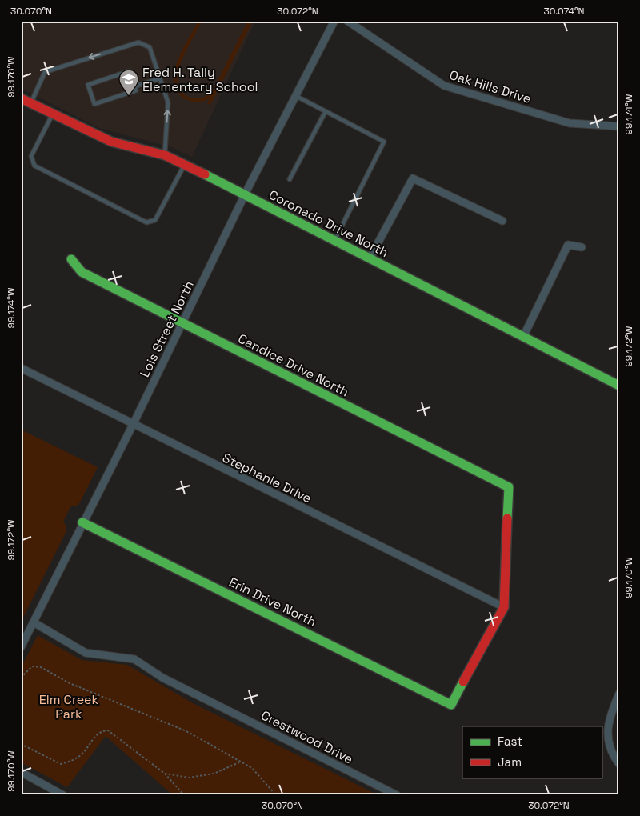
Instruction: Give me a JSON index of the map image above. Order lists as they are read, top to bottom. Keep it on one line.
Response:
{"streets":{"street":["Oak Hills Drive","Coronado Drive North","Lois Street North","Candice Drive North","Stephanie Drive","Erin Drive North","Crestwood Drive"]},"crossings":[["Coronado Drive North","Lois Street North"],["Lois Street North","Candice Drive North"],["Lois Street North","Stephanie Drive"],["Lois Street North","Erin Drive North"],["Lois Street North","Crestwood Drive"],["Candice Drive North","Stephanie Drive"],["Candice Drive North","Erin Drive North"],["Stephanie Drive","Erin Drive North"]],"parks":["Elm Creek Park"],"places":{"school or university":["Fred H. Tally Elementary School"]},"legend":["Fast","Jam"],"coordinates":["30.070°N","30.072°N","30.074°N","99.176°W","99.174°W","99.172°W","99.170°W"]}
